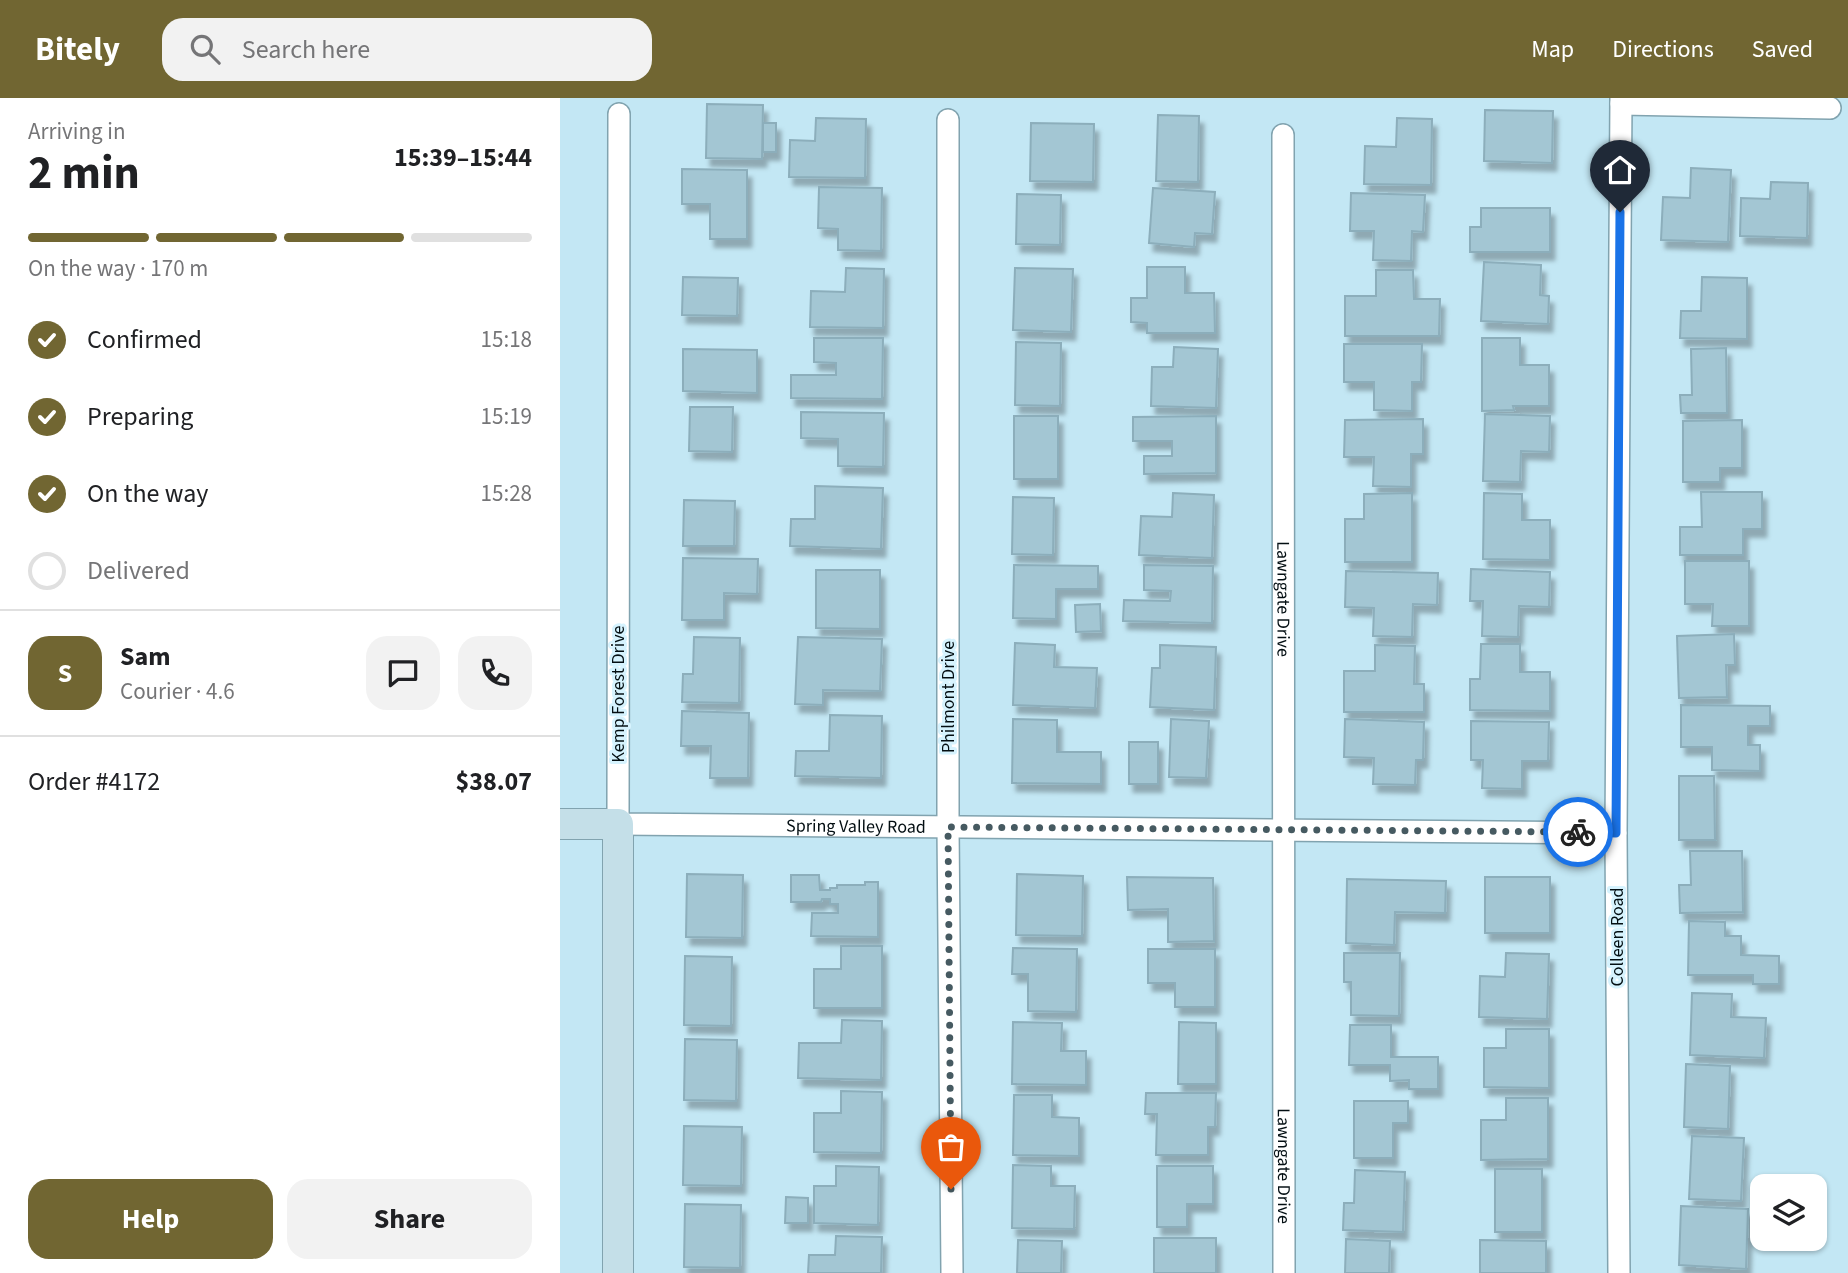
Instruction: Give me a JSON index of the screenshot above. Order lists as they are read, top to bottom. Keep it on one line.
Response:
{"streets":{"street":["Lawngate Drive","Kemp Forest Drive","Philmont Drive","Spring Valley Road","Colleen Road"]},"crossings":[["Lawngate Drive","Spring Valley Road"],["Kemp Forest Drive","Spring Valley Road"],["Philmont Drive","Spring Valley Road"],["Spring Valley Road","Colleen Road"]],"page":{"header":"Bitely","search":"Search here","nav":["Map","Directions","Saved"],"heading":["2 min","Arriving in","15:39–15:44"],"panel":["Sam","Courier · 4.6","Order #4172","$38.07"],"bar":"On the way · 170 m","list":[["Confirmed","15:18"],["Preparing","15:19"],["On the way","15:28"],"Delivered"],"round":"S","buttons":["Help","Share"]}}
